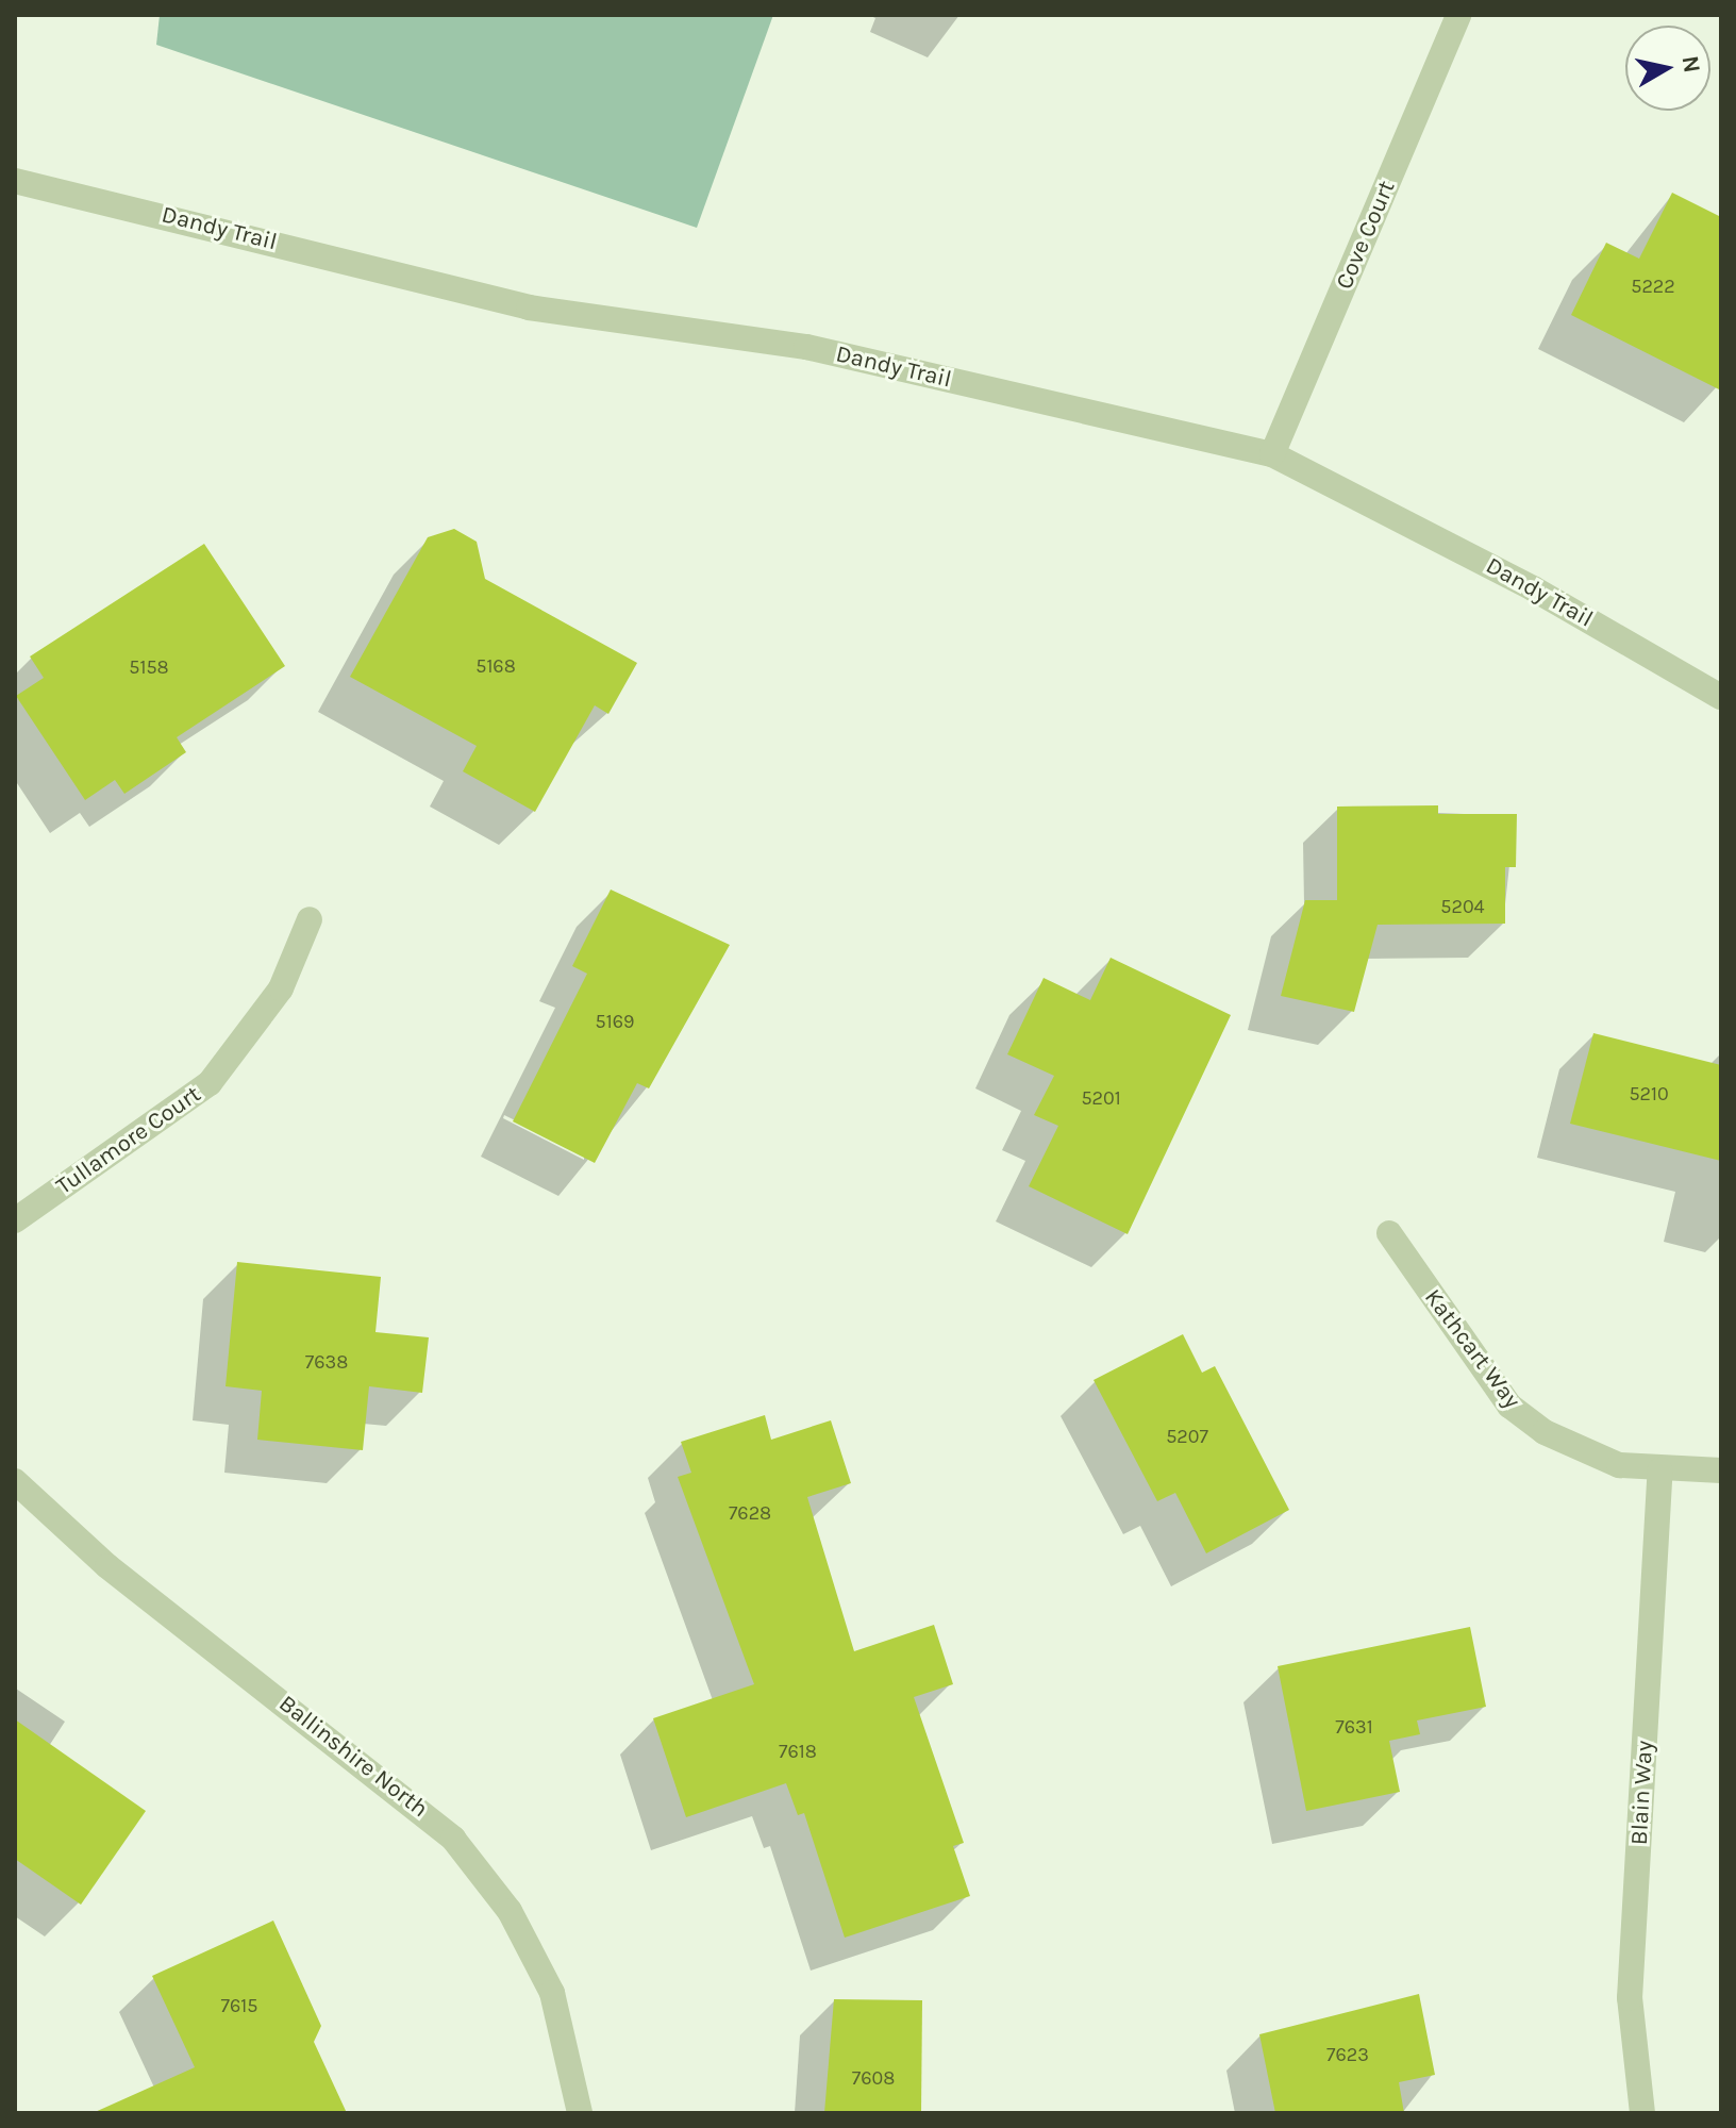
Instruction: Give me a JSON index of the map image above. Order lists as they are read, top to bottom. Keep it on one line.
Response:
{"streets":{"street":["Dandy Trail","Cove Court","Tullamore Court","Kathcart Way","Ballinshire North","Blain Way"]},"crossings":[["Dandy Trail","Cove Court"],["Kathcart Way","Blain Way"]],"house_numbers":["5222","5168","5158","5204","5169","5210","5201","7638","5207","7628","7631","7618","7615","7623","7608"],"north":"right"}
